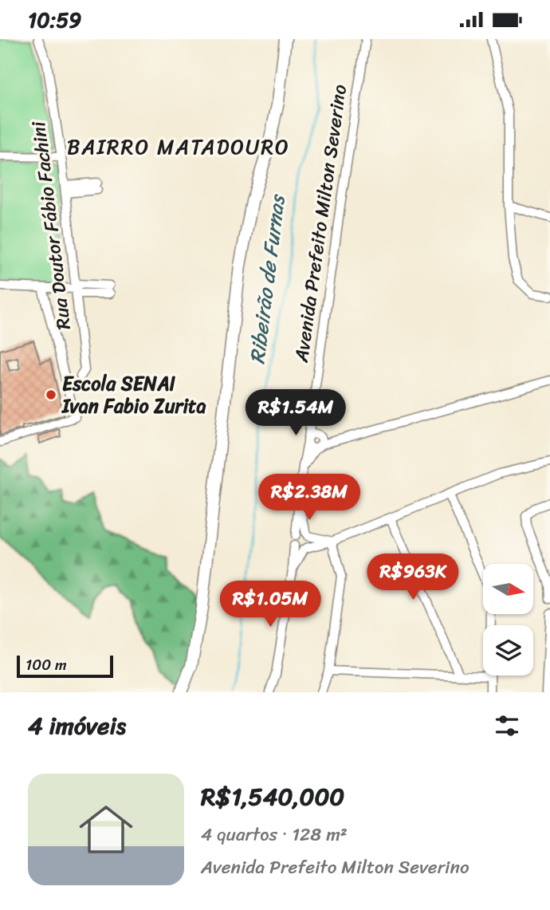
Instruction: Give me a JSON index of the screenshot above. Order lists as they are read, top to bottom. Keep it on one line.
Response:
{"streets":{"street":["Avenida Prefeito Milton Severino","Rua Doutor Fábio Fachini"]},"districts":["BAIRRO MATADOURO"],"water":["Ribeirão de Furnas"],"places":["Escola SENAI Ivan Fabio Zurita"],"scale_bar":"100 m","north":"right","page":{"status":"10:59","price":["R$1.54M","R$2.38M","R$963K","R$1.05M"],"scale":"100 m","heading":"4 imóveis","list":[{"name":"R$1,540,000","note":"4 quartos · 128 m² · Avenida Prefeito Milton Severino"}]}}
